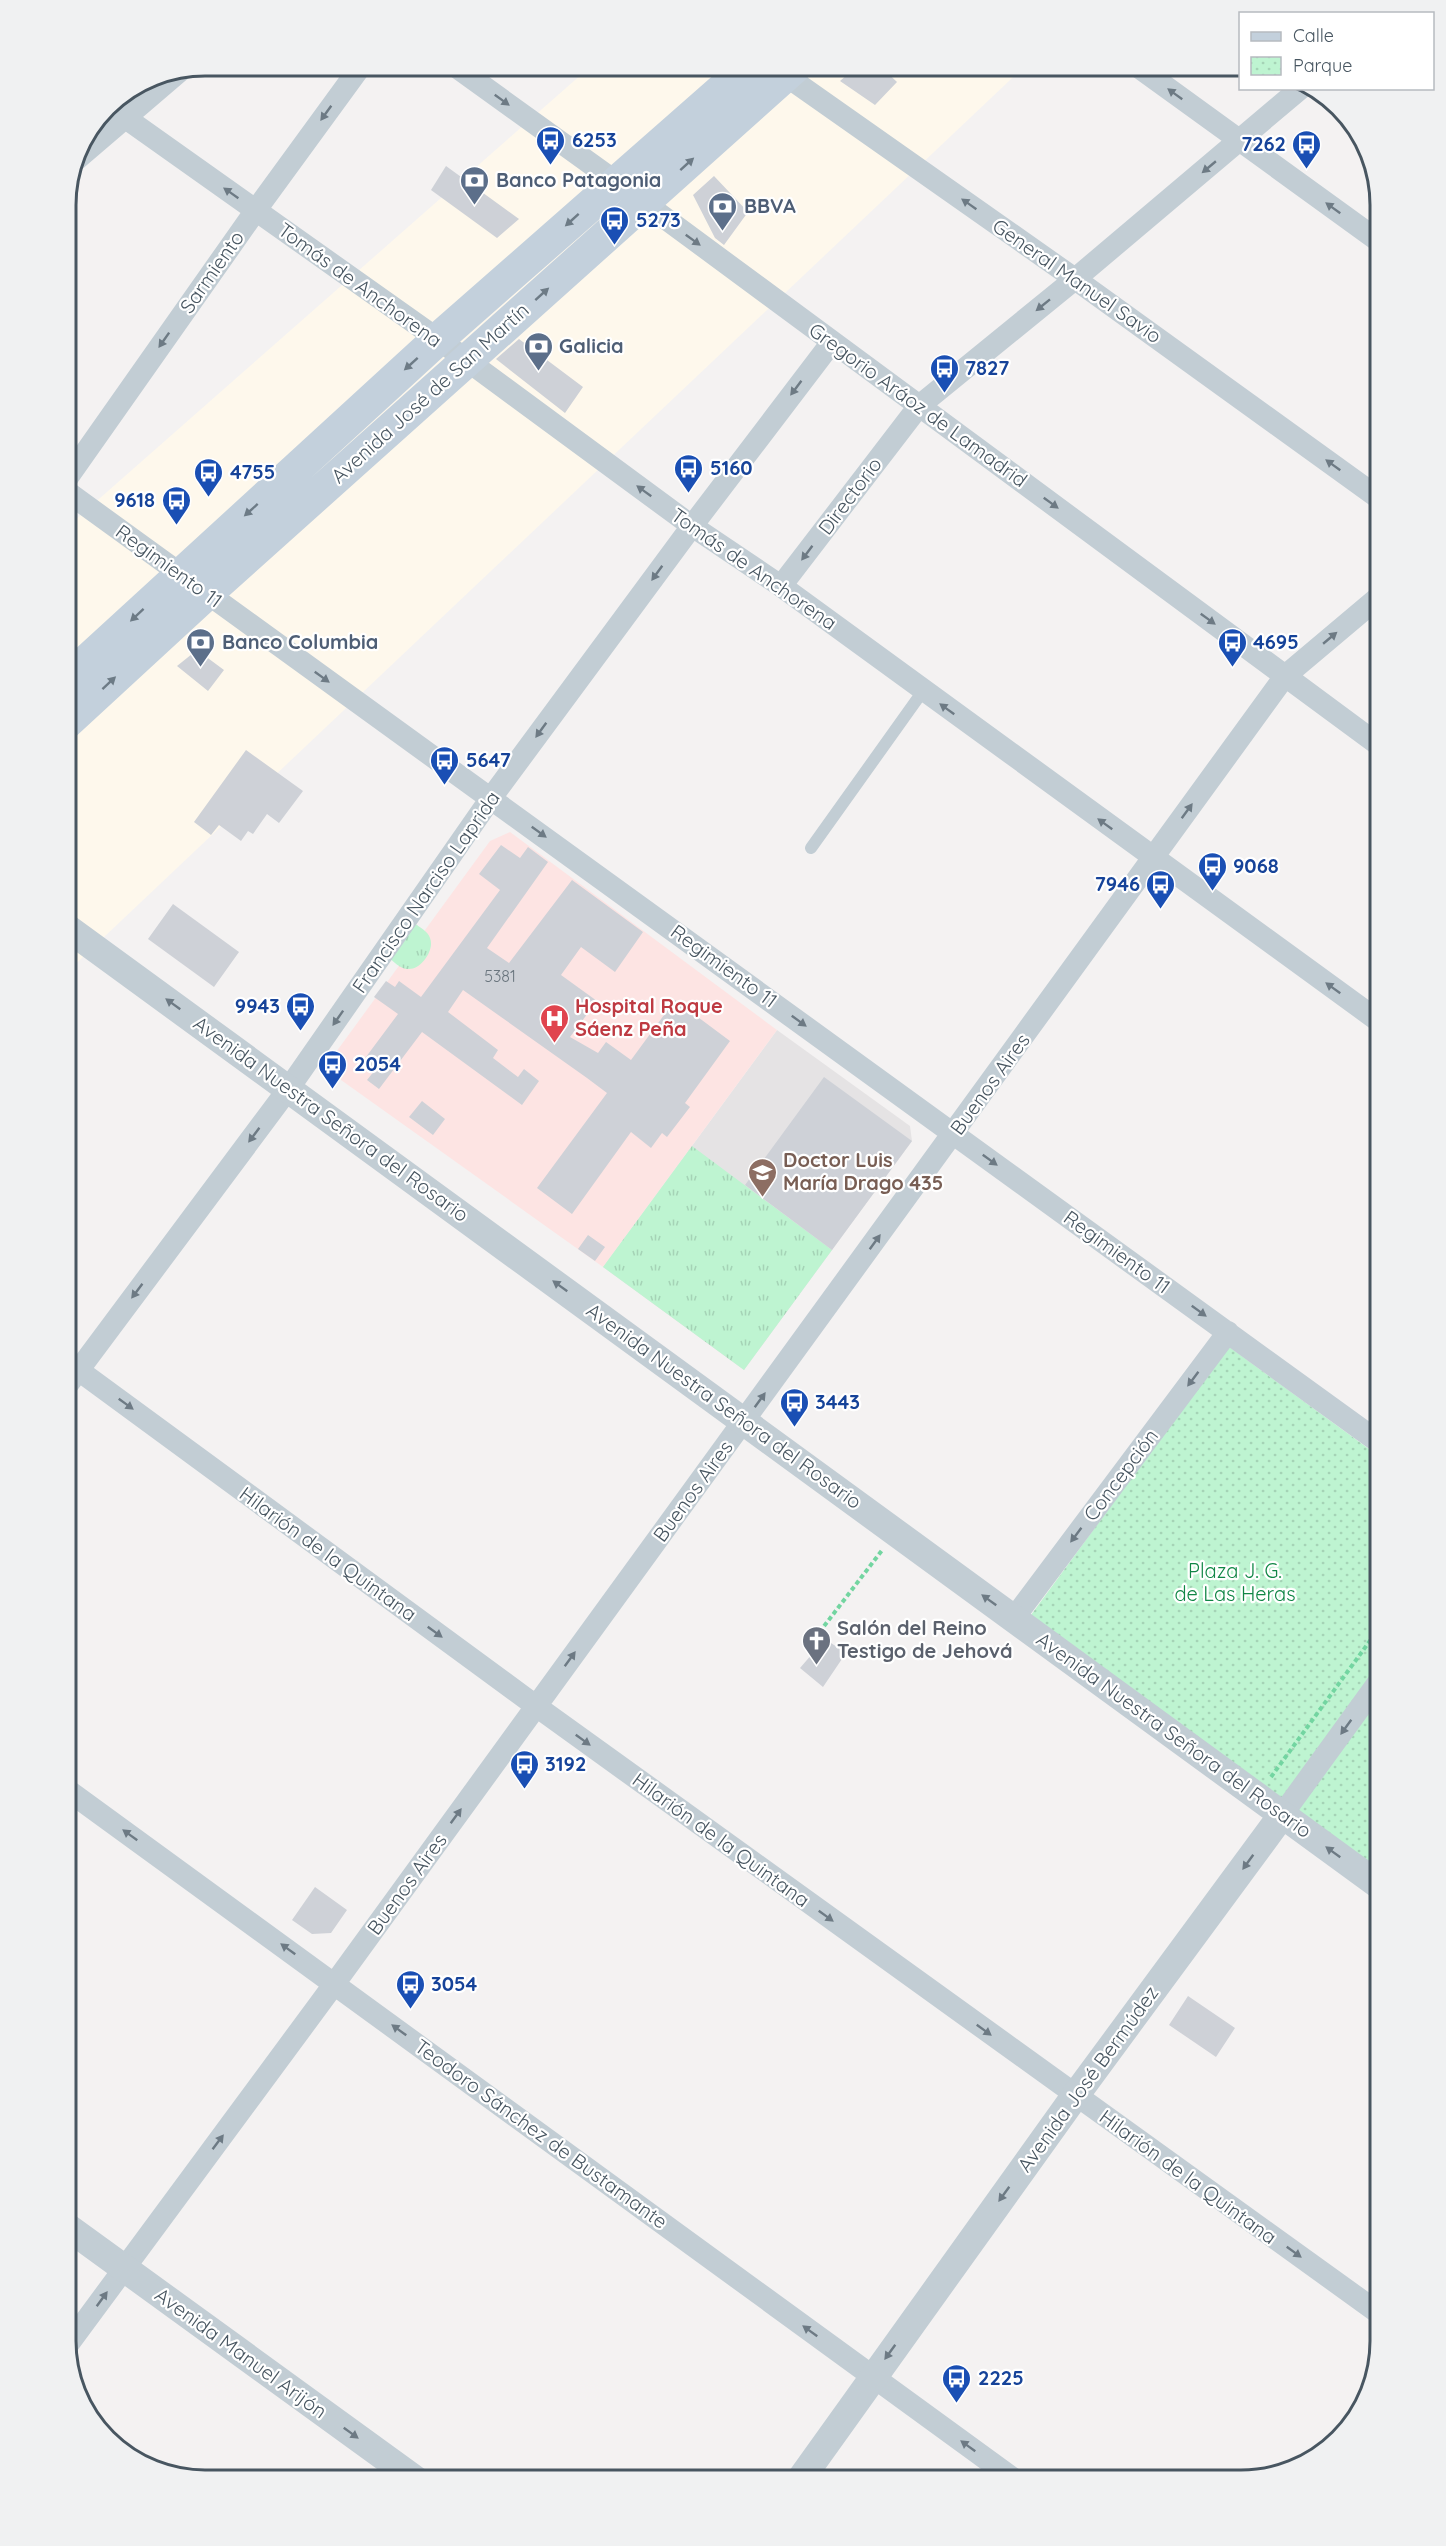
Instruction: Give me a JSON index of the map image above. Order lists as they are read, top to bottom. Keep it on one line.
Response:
{"streets":{"main road":["Avenida José de San Martín"],"street":["Sarmiento","General Manuel Savio","Tomás de Anchorena","Gregorio Aráoz de Lamadrid","Directorio","Regimiento 11","Francisco Narciso Laprida","Buenos Aires","Avenida Nuestra Señora del Rosario","Concepción","Hilarión de la Quintana","Avenida José Bermúdez","Teodoro Sánchez de Bustamante","Avenida Manuel Arijón"]},"crossings":[["Sarmiento","Tomás de Anchorena"],["Tomás de Anchorena","Avenida José de San Martín"],["Tomás de Anchorena","Directorio"],["Tomás de Anchorena","Francisco Narciso Laprida"],["Tomás de Anchorena","Buenos Aires"],["Avenida José de San Martín","Gregorio Aráoz de Lamadrid"],["Avenida José de San Martín","Regimiento 11"],["Gregorio Aráoz de Lamadrid","Directorio"],["Gregorio Aráoz de Lamadrid","Francisco Narciso Laprida"],["Gregorio Aráoz de Lamadrid","Buenos Aires"],["Regimiento 11","Francisco Narciso Laprida"],["Regimiento 11","Buenos Aires"],["Regimiento 11","Concepción"],["Francisco Narciso Laprida","Avenida Nuestra Señora del Rosario"],["Buenos Aires","Avenida Nuestra Señora del Rosario"],["Buenos Aires","Hilarión de la Quintana"],["Buenos Aires","Teodoro Sánchez de Bustamante"],["Buenos Aires","Avenida Manuel Arijón"],["Avenida Nuestra Señora del Rosario","Concepción"],["Avenida Nuestra Señora del Rosario","Avenida José Bermúdez"],["Hilarión de la Quintana","Avenida José Bermúdez"],["Avenida José Bermúdez","Teodoro Sánchez de Bustamante"]],"one_way":["Sarmiento","General Manuel Savio","Tomás de Anchorena","Gregorio Aráoz de Lamadrid","Directorio","Regimiento 11","Francisco Narciso Laprida","Buenos Aires","Avenida Nuestra Señora del Rosario","Concepción","Hilarión de la Quintana","Avenida José Bermúdez","Teodoro Sánchez de Bustamante","Avenida Manuel Arijón"],"parks":["Plaza J. G. de Las Heras"],"places":{"bus stop":["6253","7262","5273","7827","5160","4755","9618","4695","5647","9068","7946","9943","2054","3443","3192","3054","2225"],"bank":["Banco Patagonia","BBVA","Galicia","Banco Columbia"],"hospital":["Hospital Roque Sáenz Peña"],"school or university":["Doctor Luis María Drago 435"],"church":["Salón del Reino Testigo de Jehová"]},"house_numbers":["5381"],"legend":["Calle","Parque"]}
